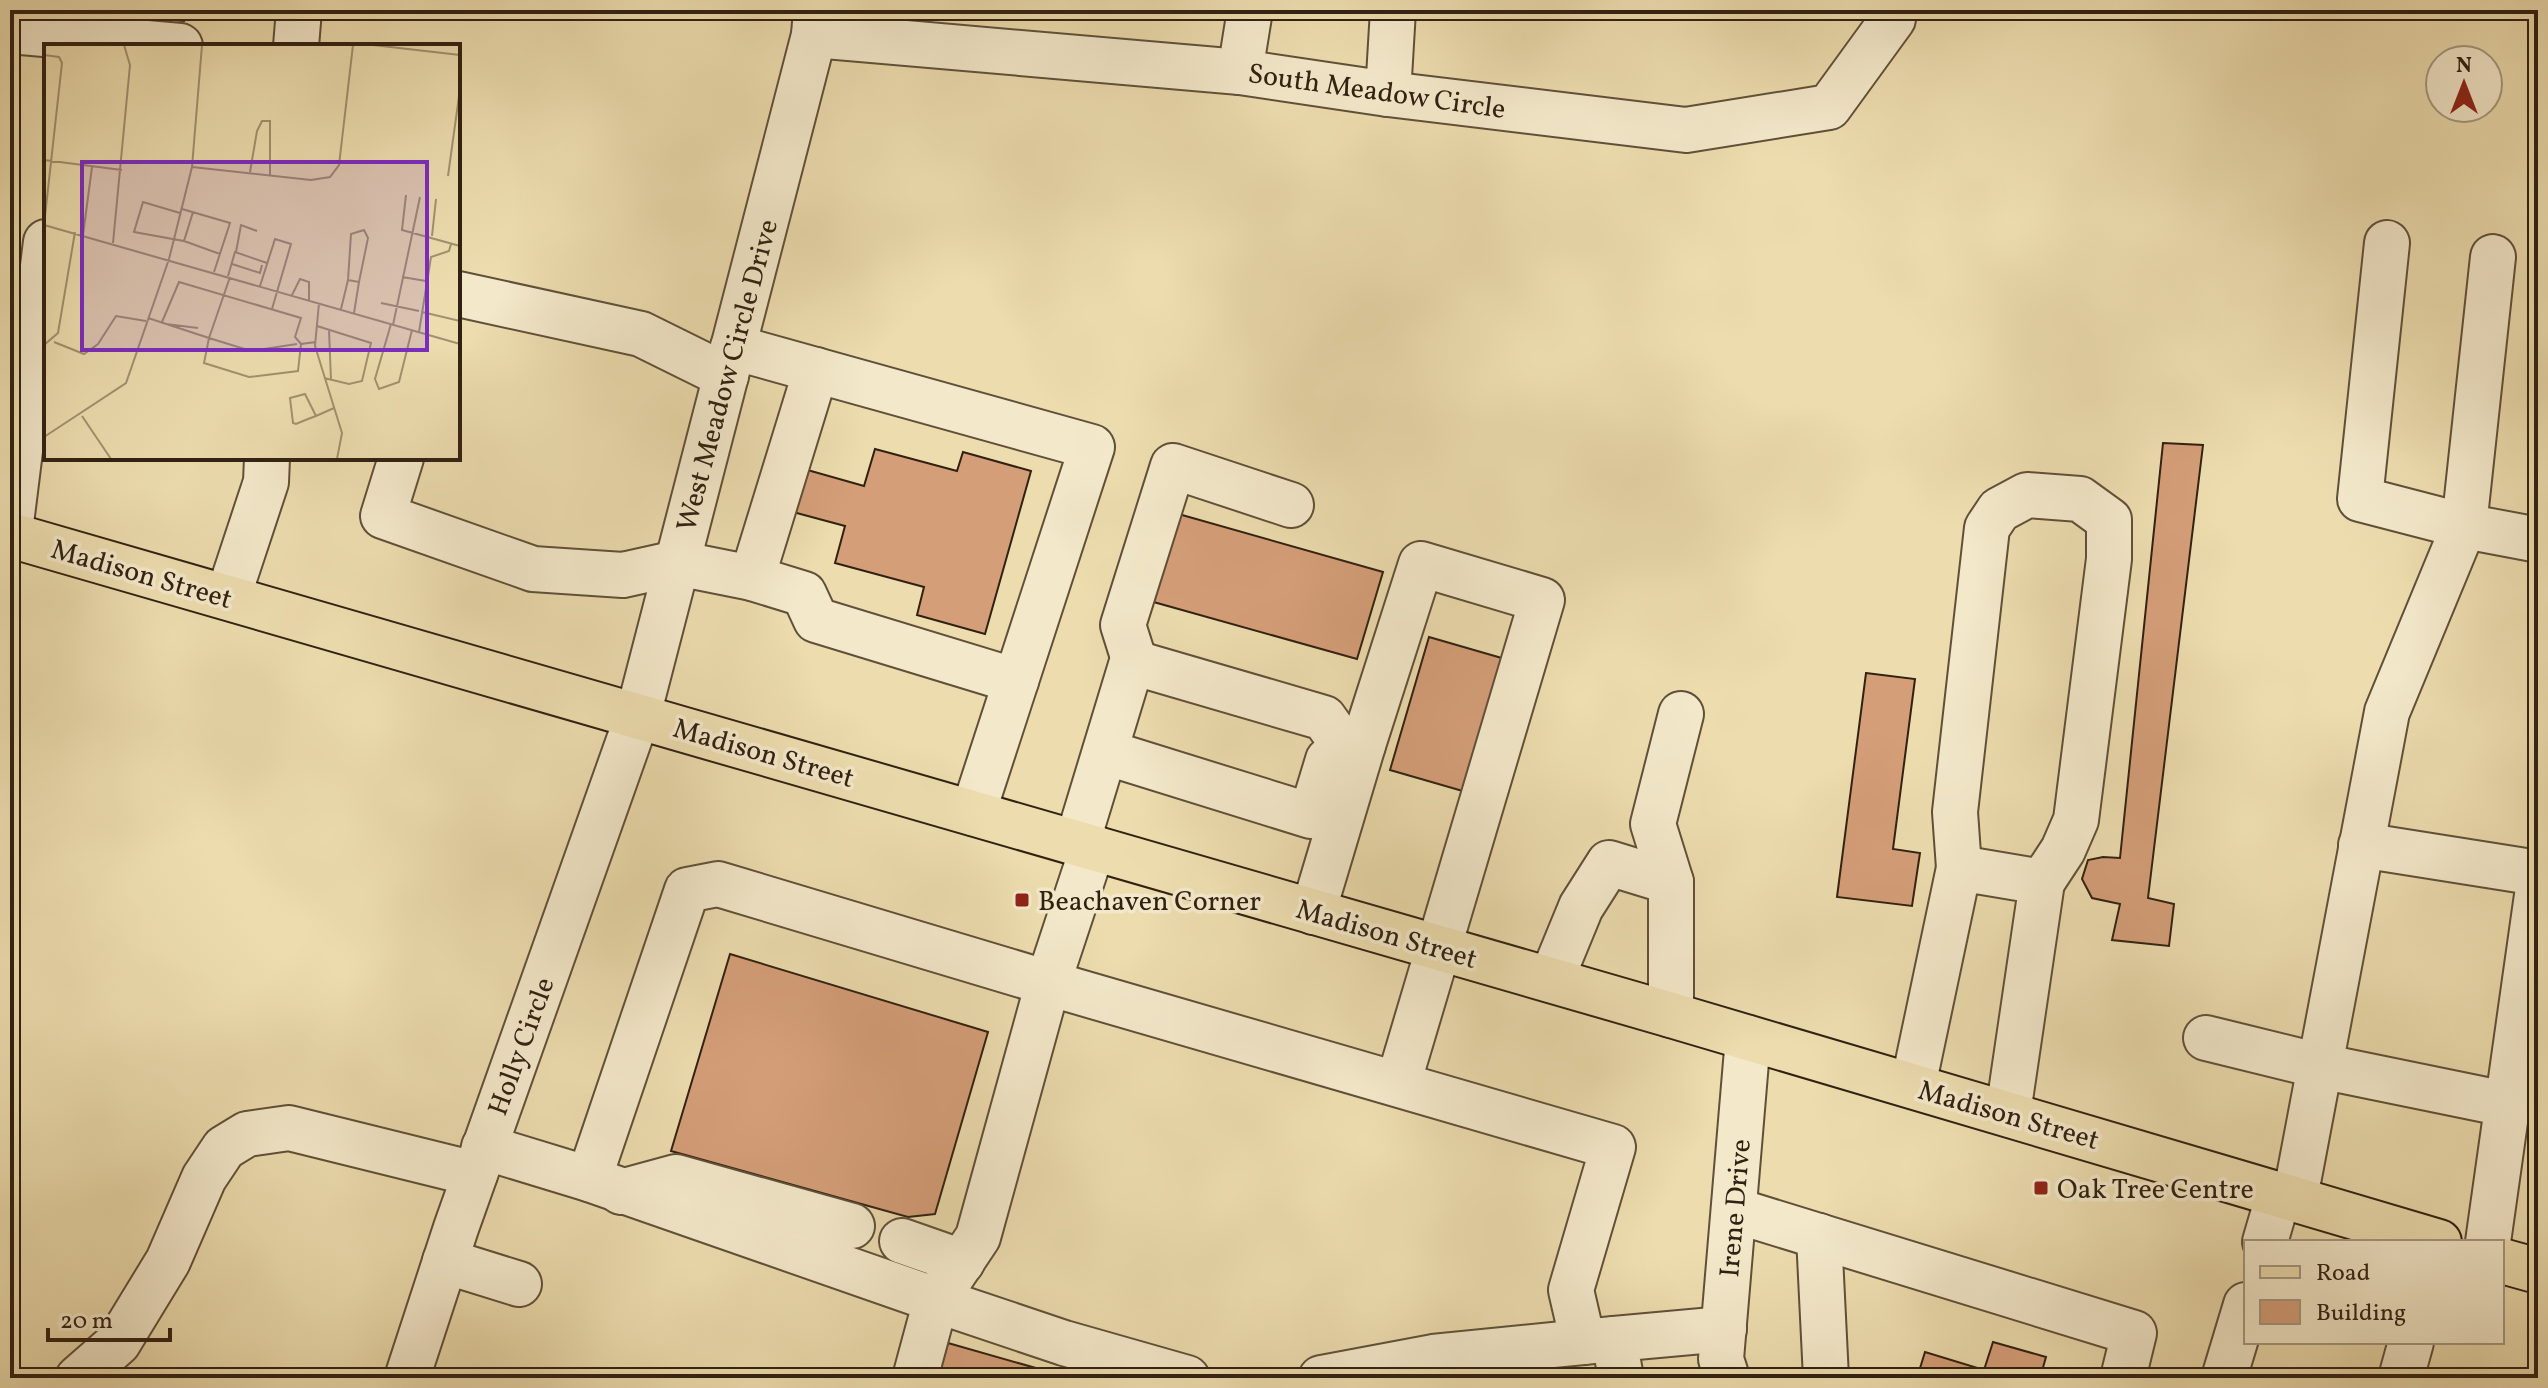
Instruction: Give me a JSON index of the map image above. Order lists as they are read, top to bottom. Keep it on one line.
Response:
{"streets":{"main road":["Madison Street"],"street":["South Meadow Circle","West Meadow Circle Drive","Holly Circle","Irene Drive"]},"crossings":[["South Meadow Circle","West Meadow Circle Drive"],["West Meadow Circle Drive","Madison Street"],["West Meadow Circle Drive","Holly Circle"],["Madison Street","Holly Circle"],["Madison Street","Irene Drive"]],"places":{"transit":["Beachaven Corner","Oak Tree Centre"]},"legend":["Road","Building"],"scale_bar":"20 m","north":"top"}
